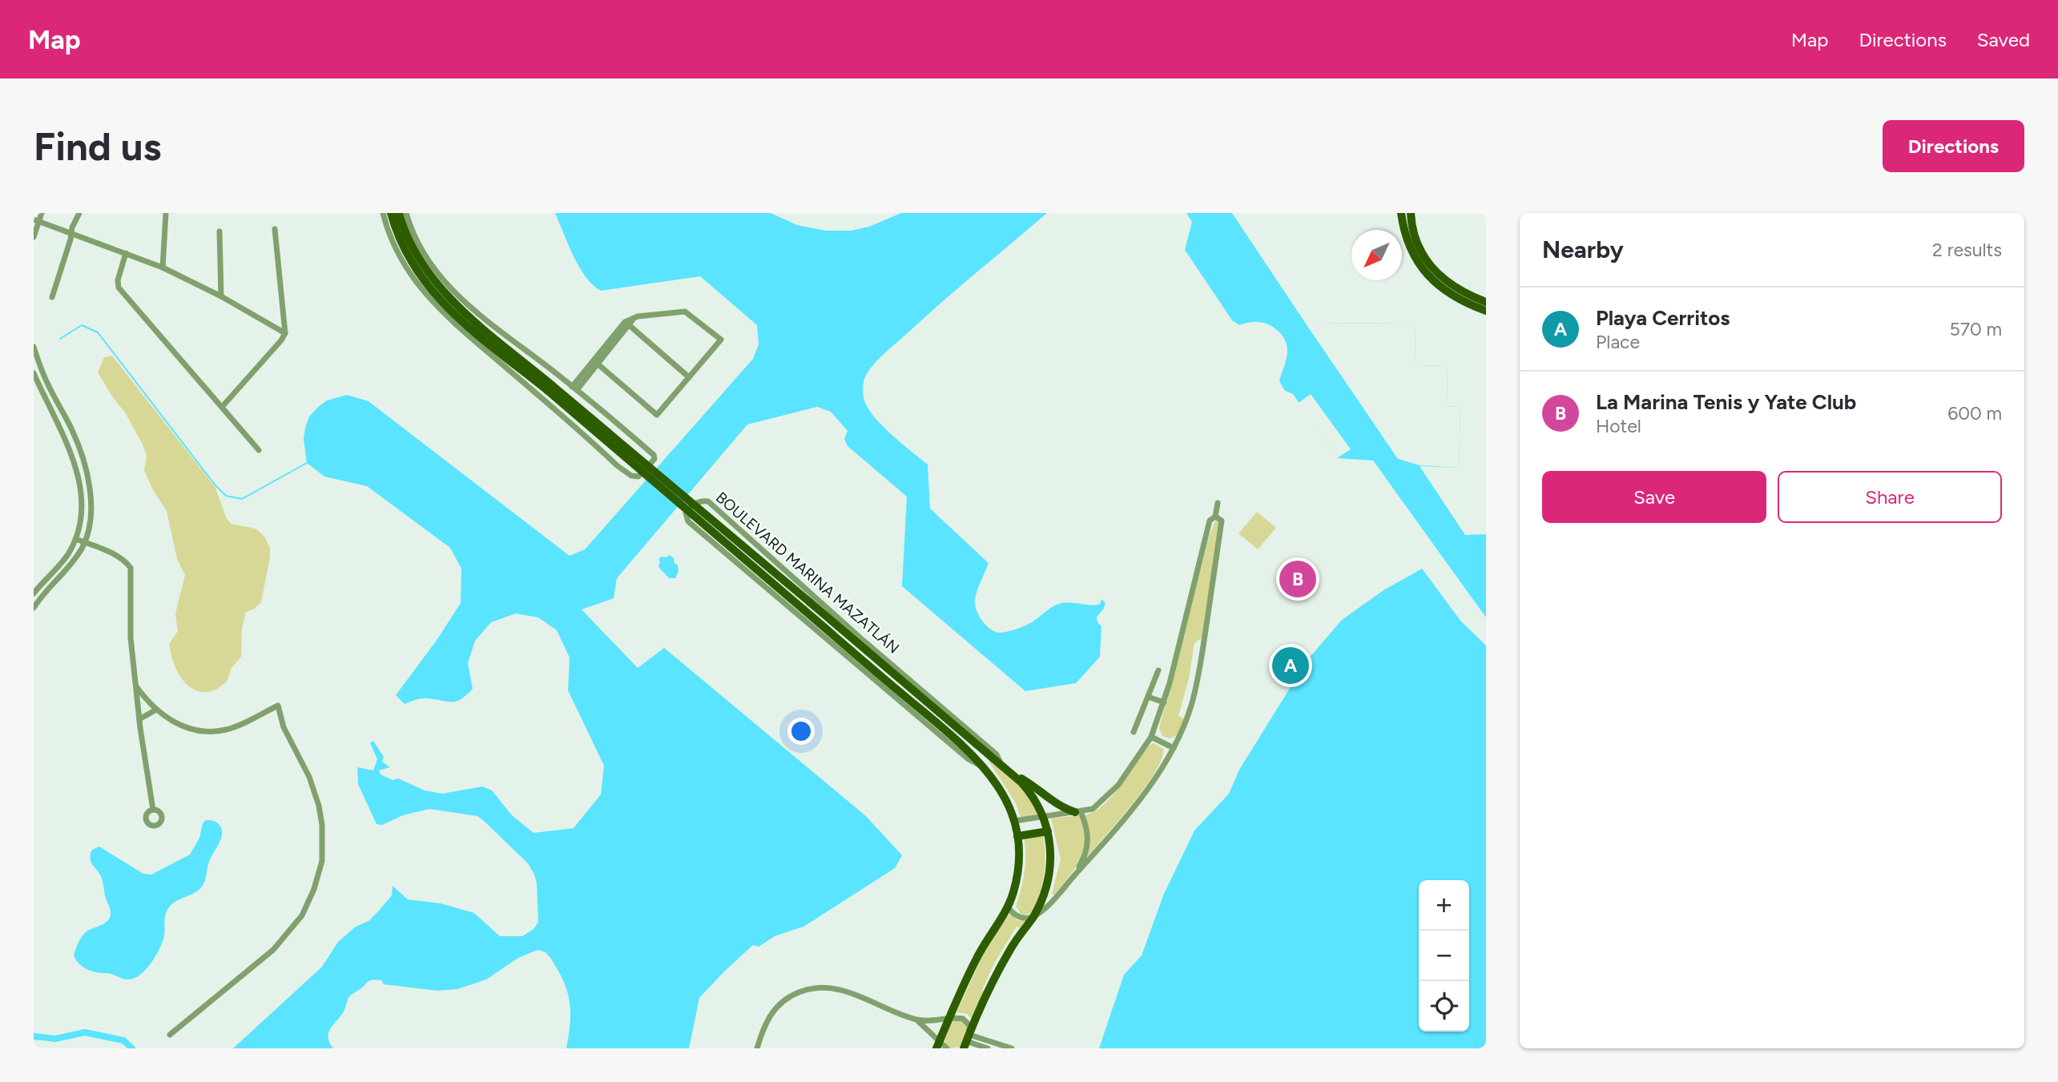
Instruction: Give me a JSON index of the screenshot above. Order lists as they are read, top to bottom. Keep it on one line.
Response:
{"streets":{"street":["BOULEVARD MARINA MAZATLÁN"]},"north":"bottom left","page":{"header":"Map","nav":["Map","Directions","Saved"],"buttons":["Directions",["Save","Share"]],"title":"Find us","heading":["Nearby","2 results"],"list":[{"mark":"A","name":"Playa Cerritos","note":"Place","value":"570 m"},{"mark":"B","name":"La Marina Tenis y Yate Club","note":"Hotel","value":"600 m"}],"pins":["B","A"],"map_buttons":["+","−"]}}
